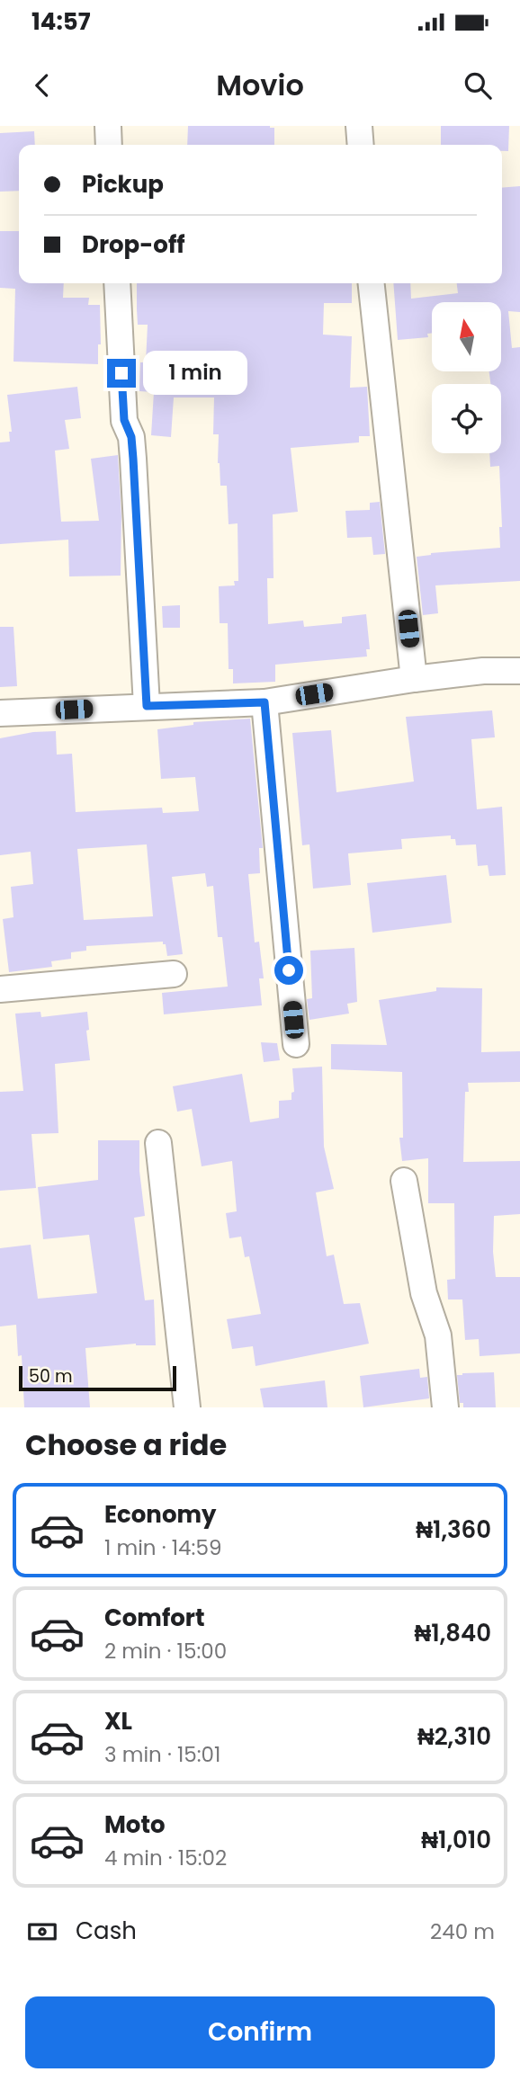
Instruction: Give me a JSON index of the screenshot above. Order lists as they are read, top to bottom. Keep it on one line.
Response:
{"scale_bar":"50 m","north":"top","page":{"status":"14:57","header":"Movio","banner":["Pickup","Drop-off"],"bubble":"1 min","scale":"50 m","heading":"Choose a ride","list":[{"name":"Economy","note":"1 min · 14:59","value":"₦1,360"},{"name":"Comfort","note":"2 min · 15:00","value":"₦1,840"},{"name":"XL","note":"3 min · 15:01","value":"₦2,310"},{"name":"Moto","note":"4 min · 15:02","value":"₦1,010"}],"pay":["Cash","240 m"],"buttons":"Confirm"}}
